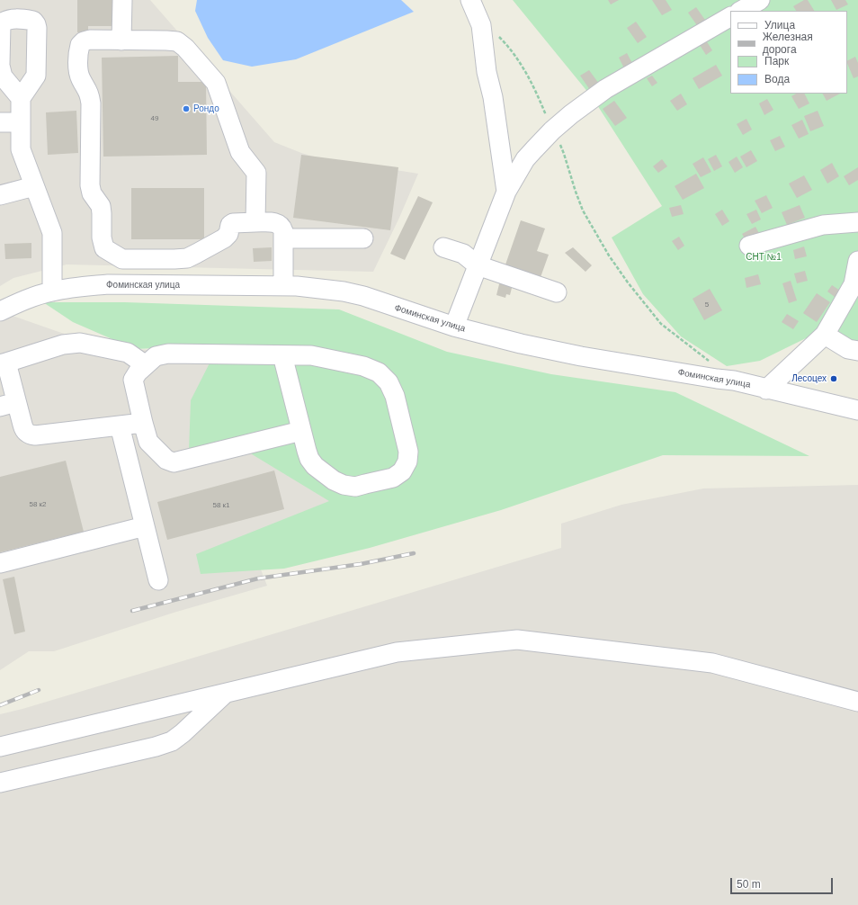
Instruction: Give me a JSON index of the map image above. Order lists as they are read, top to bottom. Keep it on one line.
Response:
{"streets":{"street":["Фоминская улица"]},"parks":["СНТ №1"],"places":["Рондо","Лесоцех"],"house_numbers":["49","5","58 к2","58 к1"],"legend":["Улица","Железная дорога","Парк","Вода"],"scale_bar":"50 m"}
